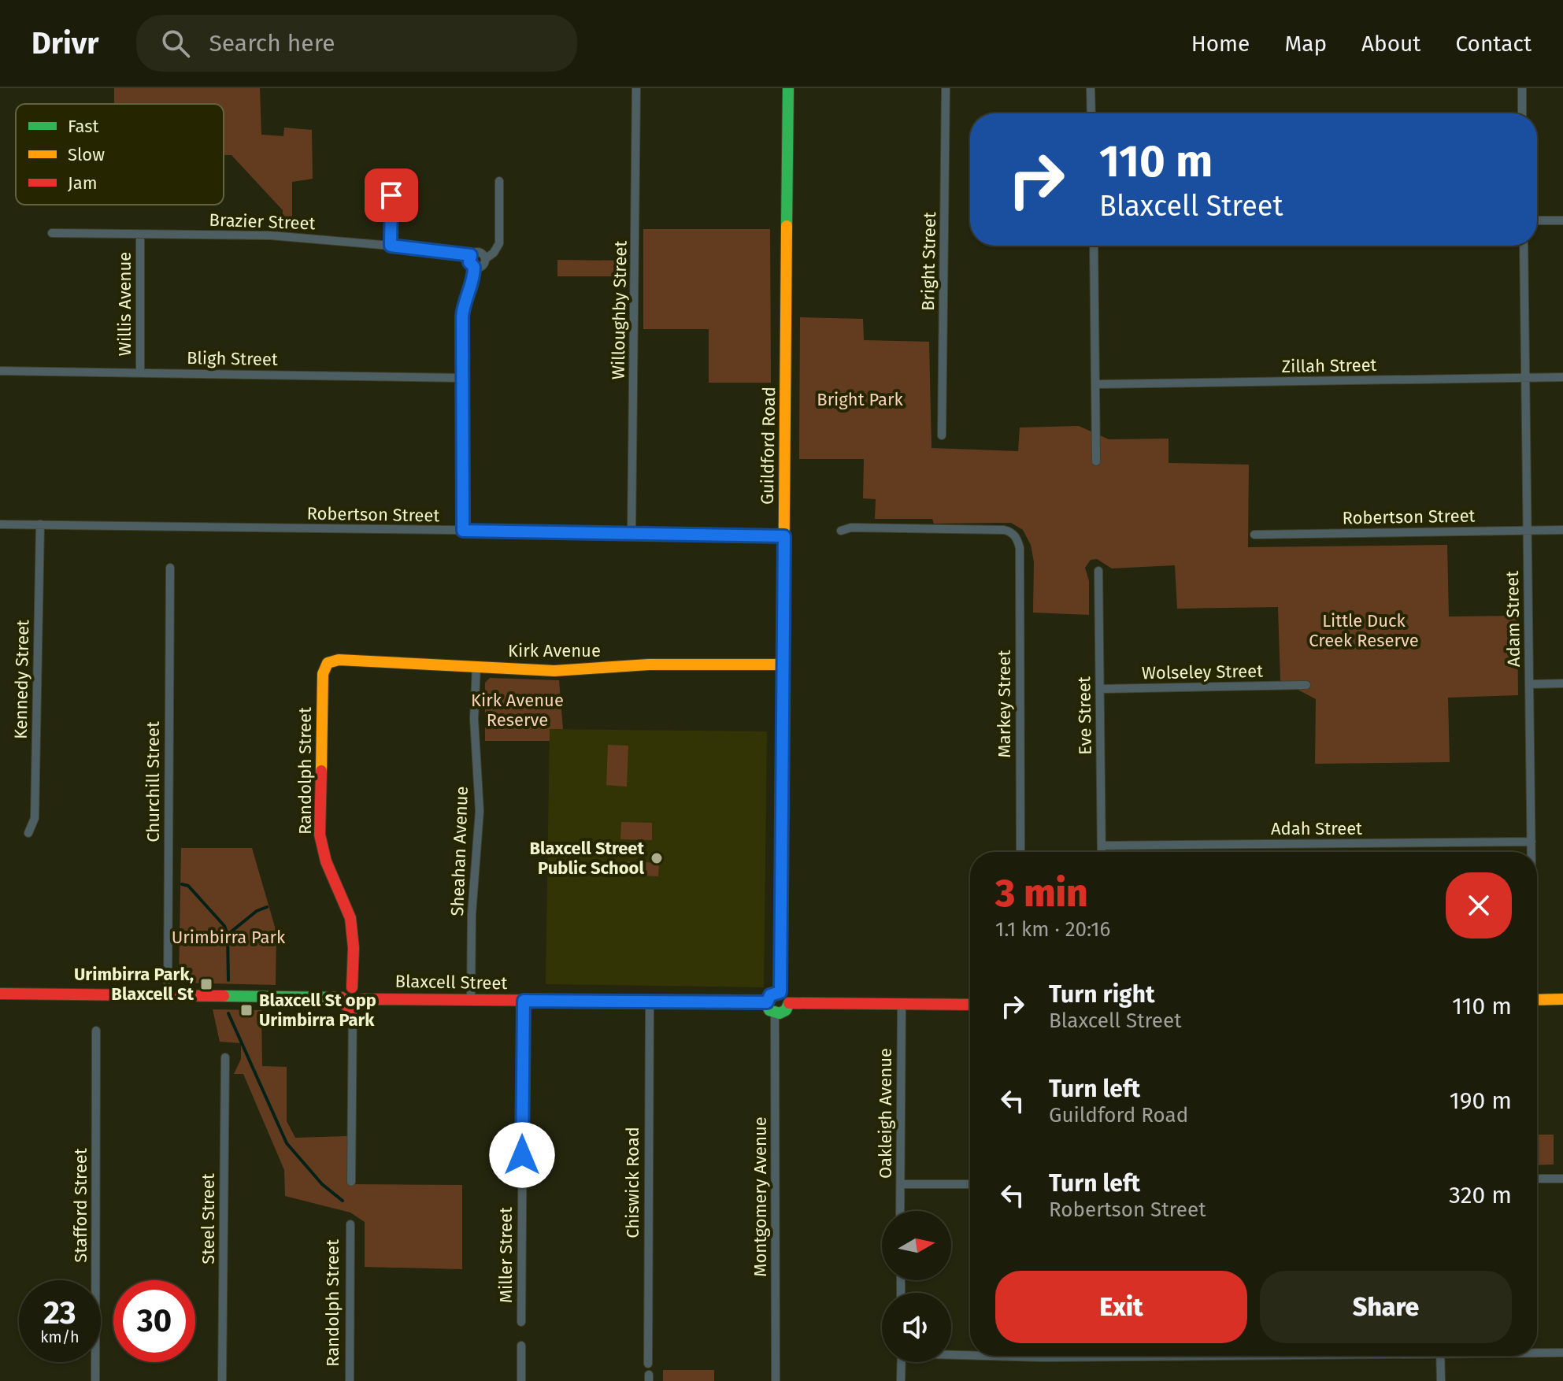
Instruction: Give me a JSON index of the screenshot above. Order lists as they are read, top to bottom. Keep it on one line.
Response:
{"streets":{"street":["Brazier Street","Bright Street","Willis Avenue","Willoughby Street","Bligh Street","Zillah Street","Guildford Road","Robertson Street","Adam Street","Kirk Avenue","Wolseley Street","Kennedy Street","Markey Street","Eve Street","Randolph Street","Churchill Street","Adah Street","Sheahan Avenue","Blaxcell Street","Oakleigh Avenue","Chiswick Road","Montgomery Avenue","Stafford Street","Steel Street","Miller Street"]},"crossings":[["Brazier Street","Willis Avenue"],["Willis Avenue","Bligh Street"],["Willoughby Street","Robertson Street"],["Zillah Street","Adam Street"],["Guildford Road","Robertson Street"],["Guildford Road","Kirk Avenue"],["Guildford Road","Blaxcell Street"],["Guildford Road","Montgomery Avenue"],["Robertson Street","Adam Street"],["Robertson Street","Kennedy Street"],["Adam Street","Adah Street"],["Kirk Avenue","Randolph Street"],["Kirk Avenue","Sheahan Avenue"],["Wolseley Street","Eve Street"],["Eve Street","Adah Street"],["Randolph Street","Blaxcell Street"],["Sheahan Avenue","Blaxcell Street"],["Blaxcell Street","Chiswick Road"],["Blaxcell Street","Montgomery Avenue"],["Blaxcell Street","Miller Street"]],"parks":["Bright Park","Little Duck Creek Reserve","Kirk Avenue Reserve","Urimbirra Park"],"places":{"other":["Blaxcell Street Public School"],"transit":["Urimbirra Park, Blaxcell St","Blaxcell St opp Urimbirra Park"]},"legend":["Fast","Slow","Jam"],"north":"right","page":{"header":"Drivr","search":"Search here","nav":["Home","Map","About","Contact"],"turn":["110 m","Blaxcell Street"],"heading":["3 min","1.1 km · 20:16"],"list":[{"name":"Turn right","note":"Blaxcell Street","value":"110 m"},{"name":"Turn left","note":"Guildford Road","value":"190 m"},{"name":"Turn left","note":"Robertson Street","value":"320 m"}],"buttons":["Exit","Share"],"speed":"23 km/h","limit":"30"}}
